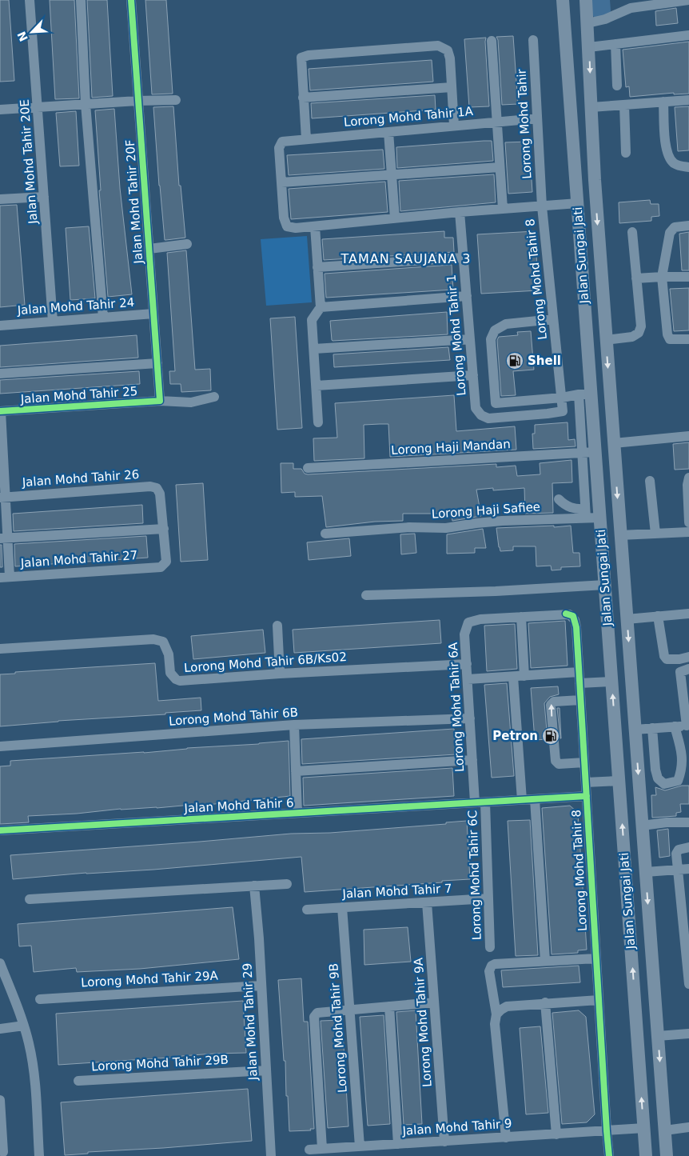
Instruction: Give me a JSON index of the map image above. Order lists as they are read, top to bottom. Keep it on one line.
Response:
{"streets":{"main road":["Jalan Sungai Jati"],"street":["Lorong Mohd Tahir 1A","Lorong Mohd Tahir","Jalan Mohd Tahir 20E","Jalan Mohd Tahir 20F","Lorong Mohd Tahir 8","Jalan Mohd Tahir 24","Lorong Mohd Tahir 1","Jalan Mohd Tahir 25","Lorong Haji Mandan","Jalan Mohd Tahir 26","Lorong Haji Safiee","Jalan Mohd Tahir 27","Lorong Mohd Tahir 6B/Ks02","Lorong Mohd Tahir 6A","Lorong Mohd Tahir 6B","Jalan Mohd Tahir 6","Lorong Mohd Tahir 6C","Jalan Mohd Tahir 7","Lorong Mohd Tahir 29A","Jalan Mohd Tahir 29","Lorong Mohd Tahir 9A","Lorong Mohd Tahir 9B","Lorong Mohd Tahir 29B","Jalan Mohd Tahir 9"]},"crossings":[["Lorong Mohd Tahir 1A","Lorong Mohd Tahir"],["Lorong Mohd Tahir","Lorong Mohd Tahir 8"],["Jalan Mohd Tahir 20E","Jalan Mohd Tahir 24"],["Jalan Mohd Tahir 20F","Jalan Mohd Tahir 24"],["Jalan Mohd Tahir 20F","Jalan Mohd Tahir 25"],["Jalan Sungai Jati","Lorong Haji Mandan"],["Jalan Sungai Jati","Lorong Haji Safiee"],["Jalan Sungai Jati","Jalan Mohd Tahir 9"],["Lorong Mohd Tahir 8","Lorong Mohd Tahir 1"],["Lorong Mohd Tahir 8","Lorong Mohd Tahir 6A"],["Lorong Mohd Tahir 8","Jalan Mohd Tahir 6"],["Lorong Mohd Tahir 8","Jalan Mohd Tahir 9"],["Jalan Mohd Tahir 26","Jalan Mohd Tahir 27"],["Lorong Mohd Tahir 6B/Ks02","Lorong Mohd Tahir 6A"],["Lorong Mohd Tahir 6A","Lorong Mohd Tahir 6B"],["Lorong Mohd Tahir 6A","Jalan Mohd Tahir 6"],["Lorong Mohd Tahir 6A","Lorong Mohd Tahir 6C"],["Jalan Mohd Tahir 6","Lorong Mohd Tahir 6C"],["Lorong Mohd Tahir 6C","Jalan Mohd Tahir 7"],["Jalan Mohd Tahir 7","Lorong Mohd Tahir 9A"],["Jalan Mohd Tahir 7","Lorong Mohd Tahir 9B"],["Lorong Mohd Tahir 29A","Jalan Mohd Tahir 29"],["Jalan Mohd Tahir 29","Lorong Mohd Tahir 29B"],["Lorong Mohd Tahir 9A","Jalan Mohd Tahir 9"],["Lorong Mohd Tahir 9B","Jalan Mohd Tahir 9"]],"districts":["TAMAN SAUJANA 3"],"places":{"fuel station":["Shell","Petron"]},"north":"bottom left"}
